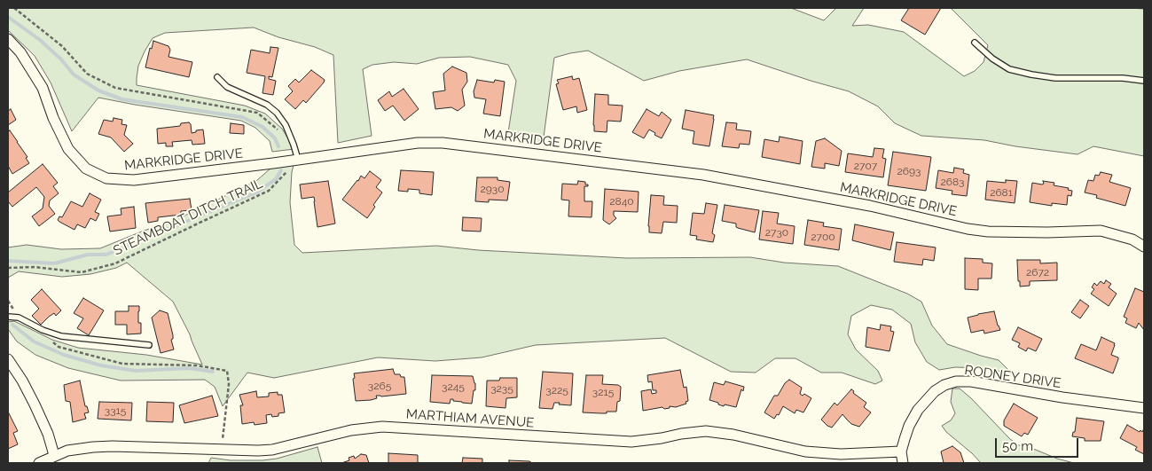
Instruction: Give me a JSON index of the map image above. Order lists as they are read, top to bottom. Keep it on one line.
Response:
{"streets":{"street":["MARKRIDGE DRIVE","RODNEY DRIVE","MARTHIAM AVENUE"],"path":["STEAMBOAT DITCH TRAIL"]},"crossings":[["MARKRIDGE DRIVE","STEAMBOAT DITCH TRAIL"],["RODNEY DRIVE","MARTHIAM AVENUE"]],"house_numbers":["2707","2693","2683","2930","2681","2840","2730","2700","2672","3265","3245","3235","3225","3215","3315"],"scale_bar":"50 m"}
